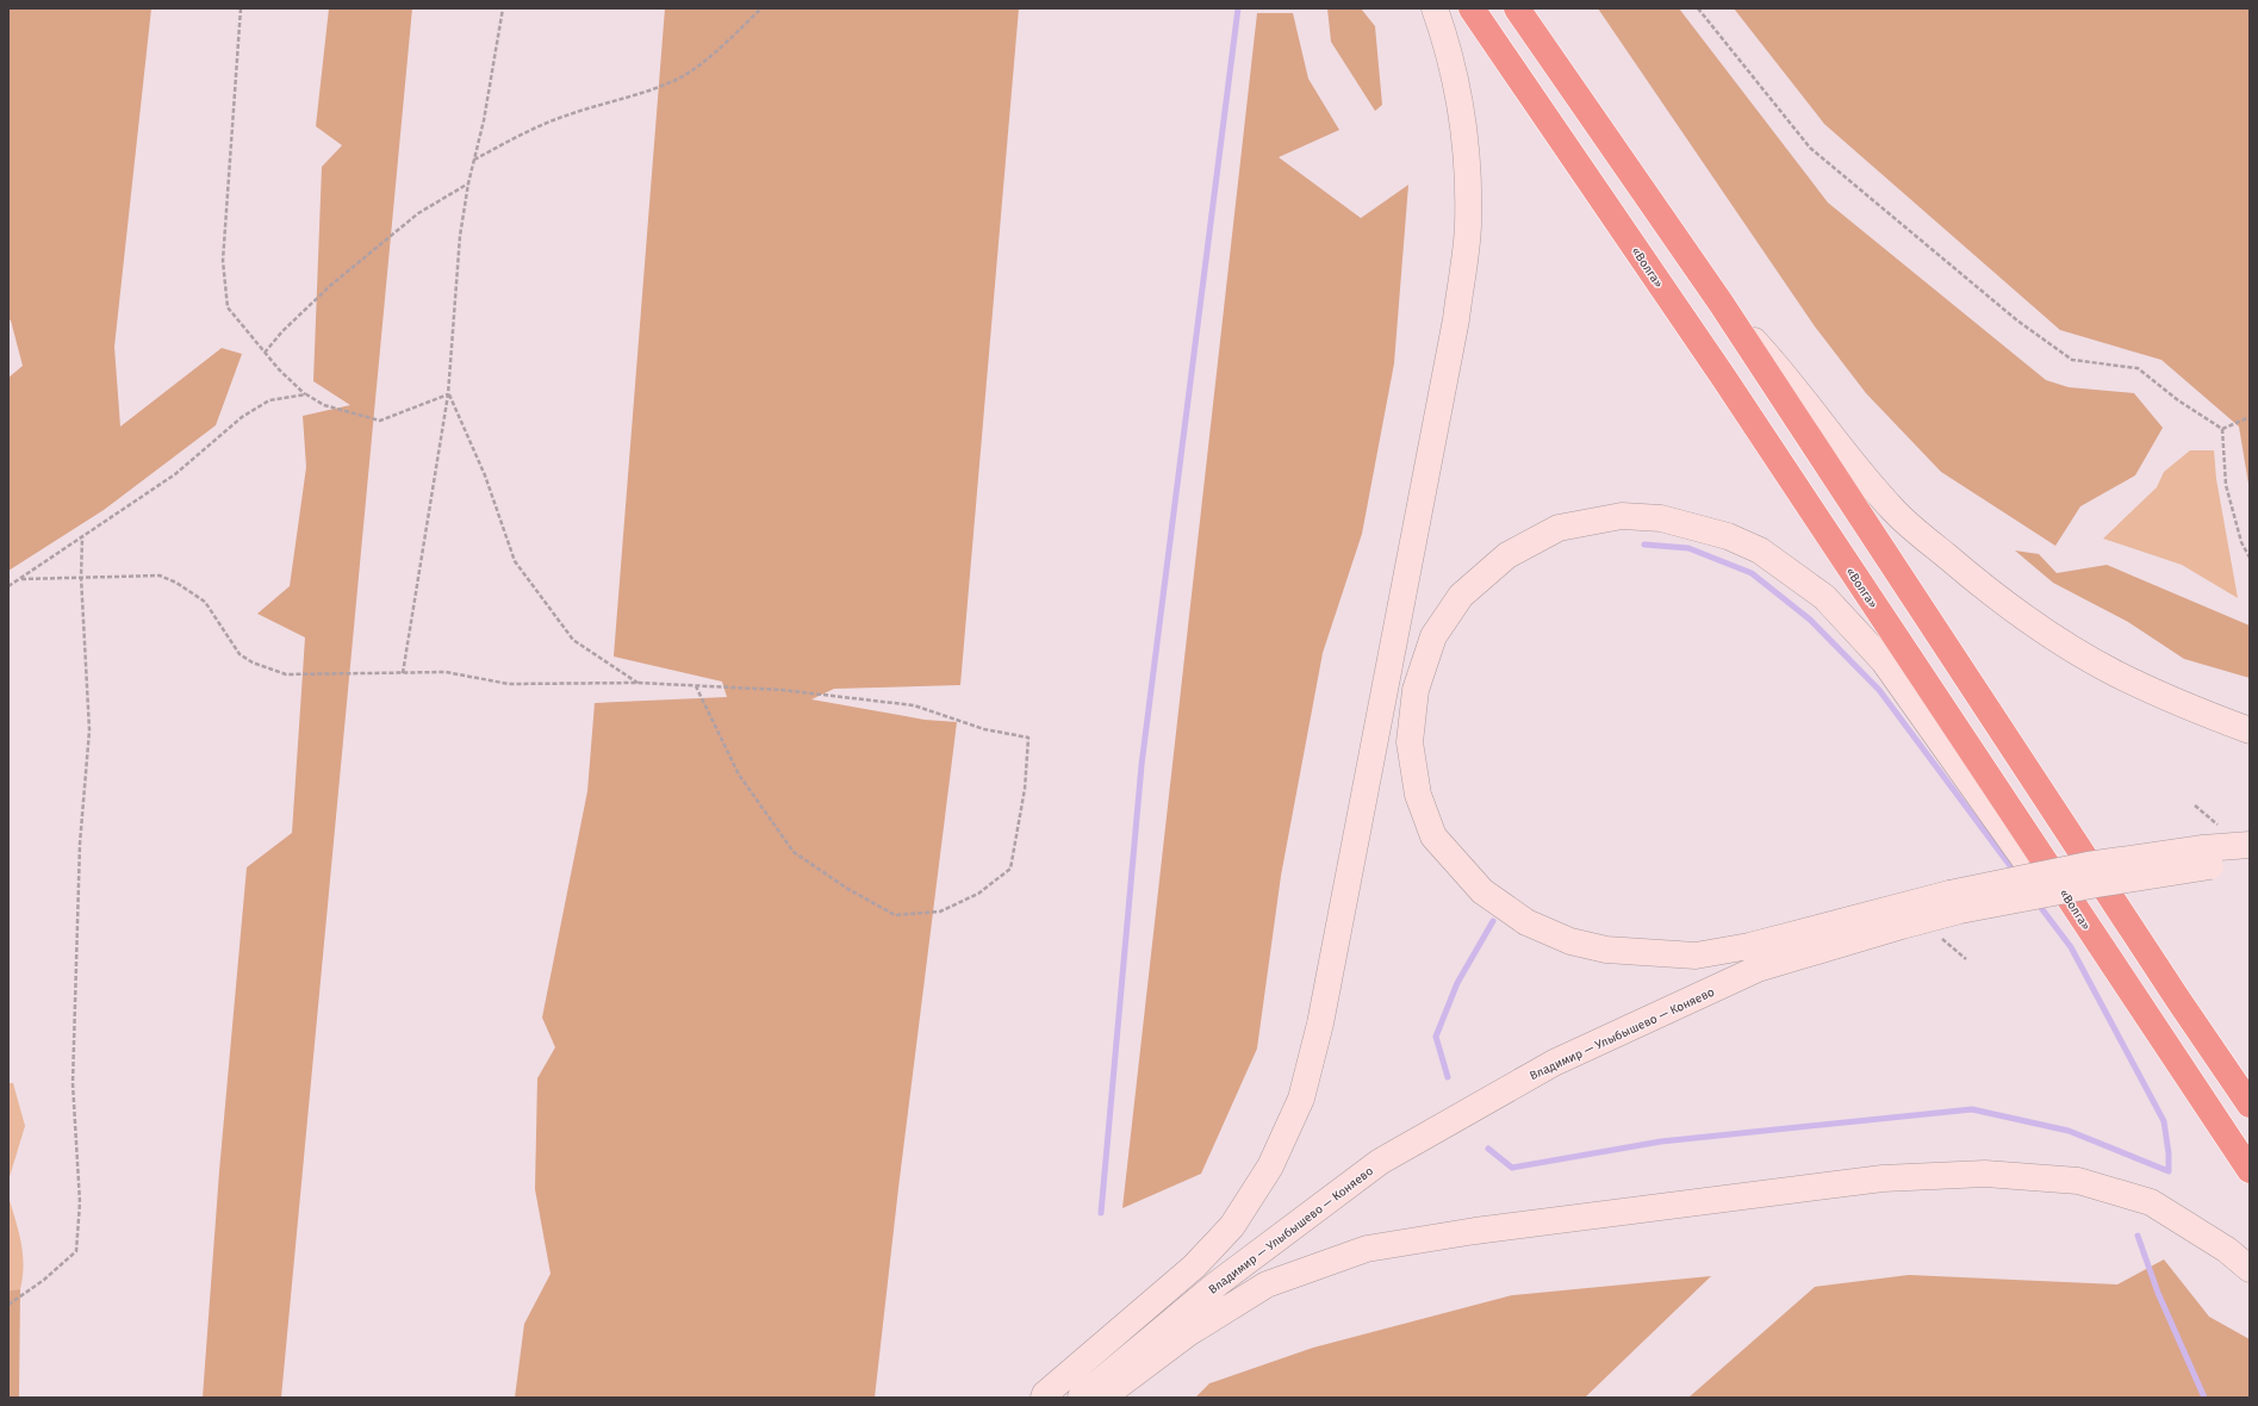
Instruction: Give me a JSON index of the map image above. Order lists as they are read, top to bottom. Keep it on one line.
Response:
{"streets":{"highway":["«Волга»"],"main road":["Владимир — Улыбышево — Коняево"]}}
